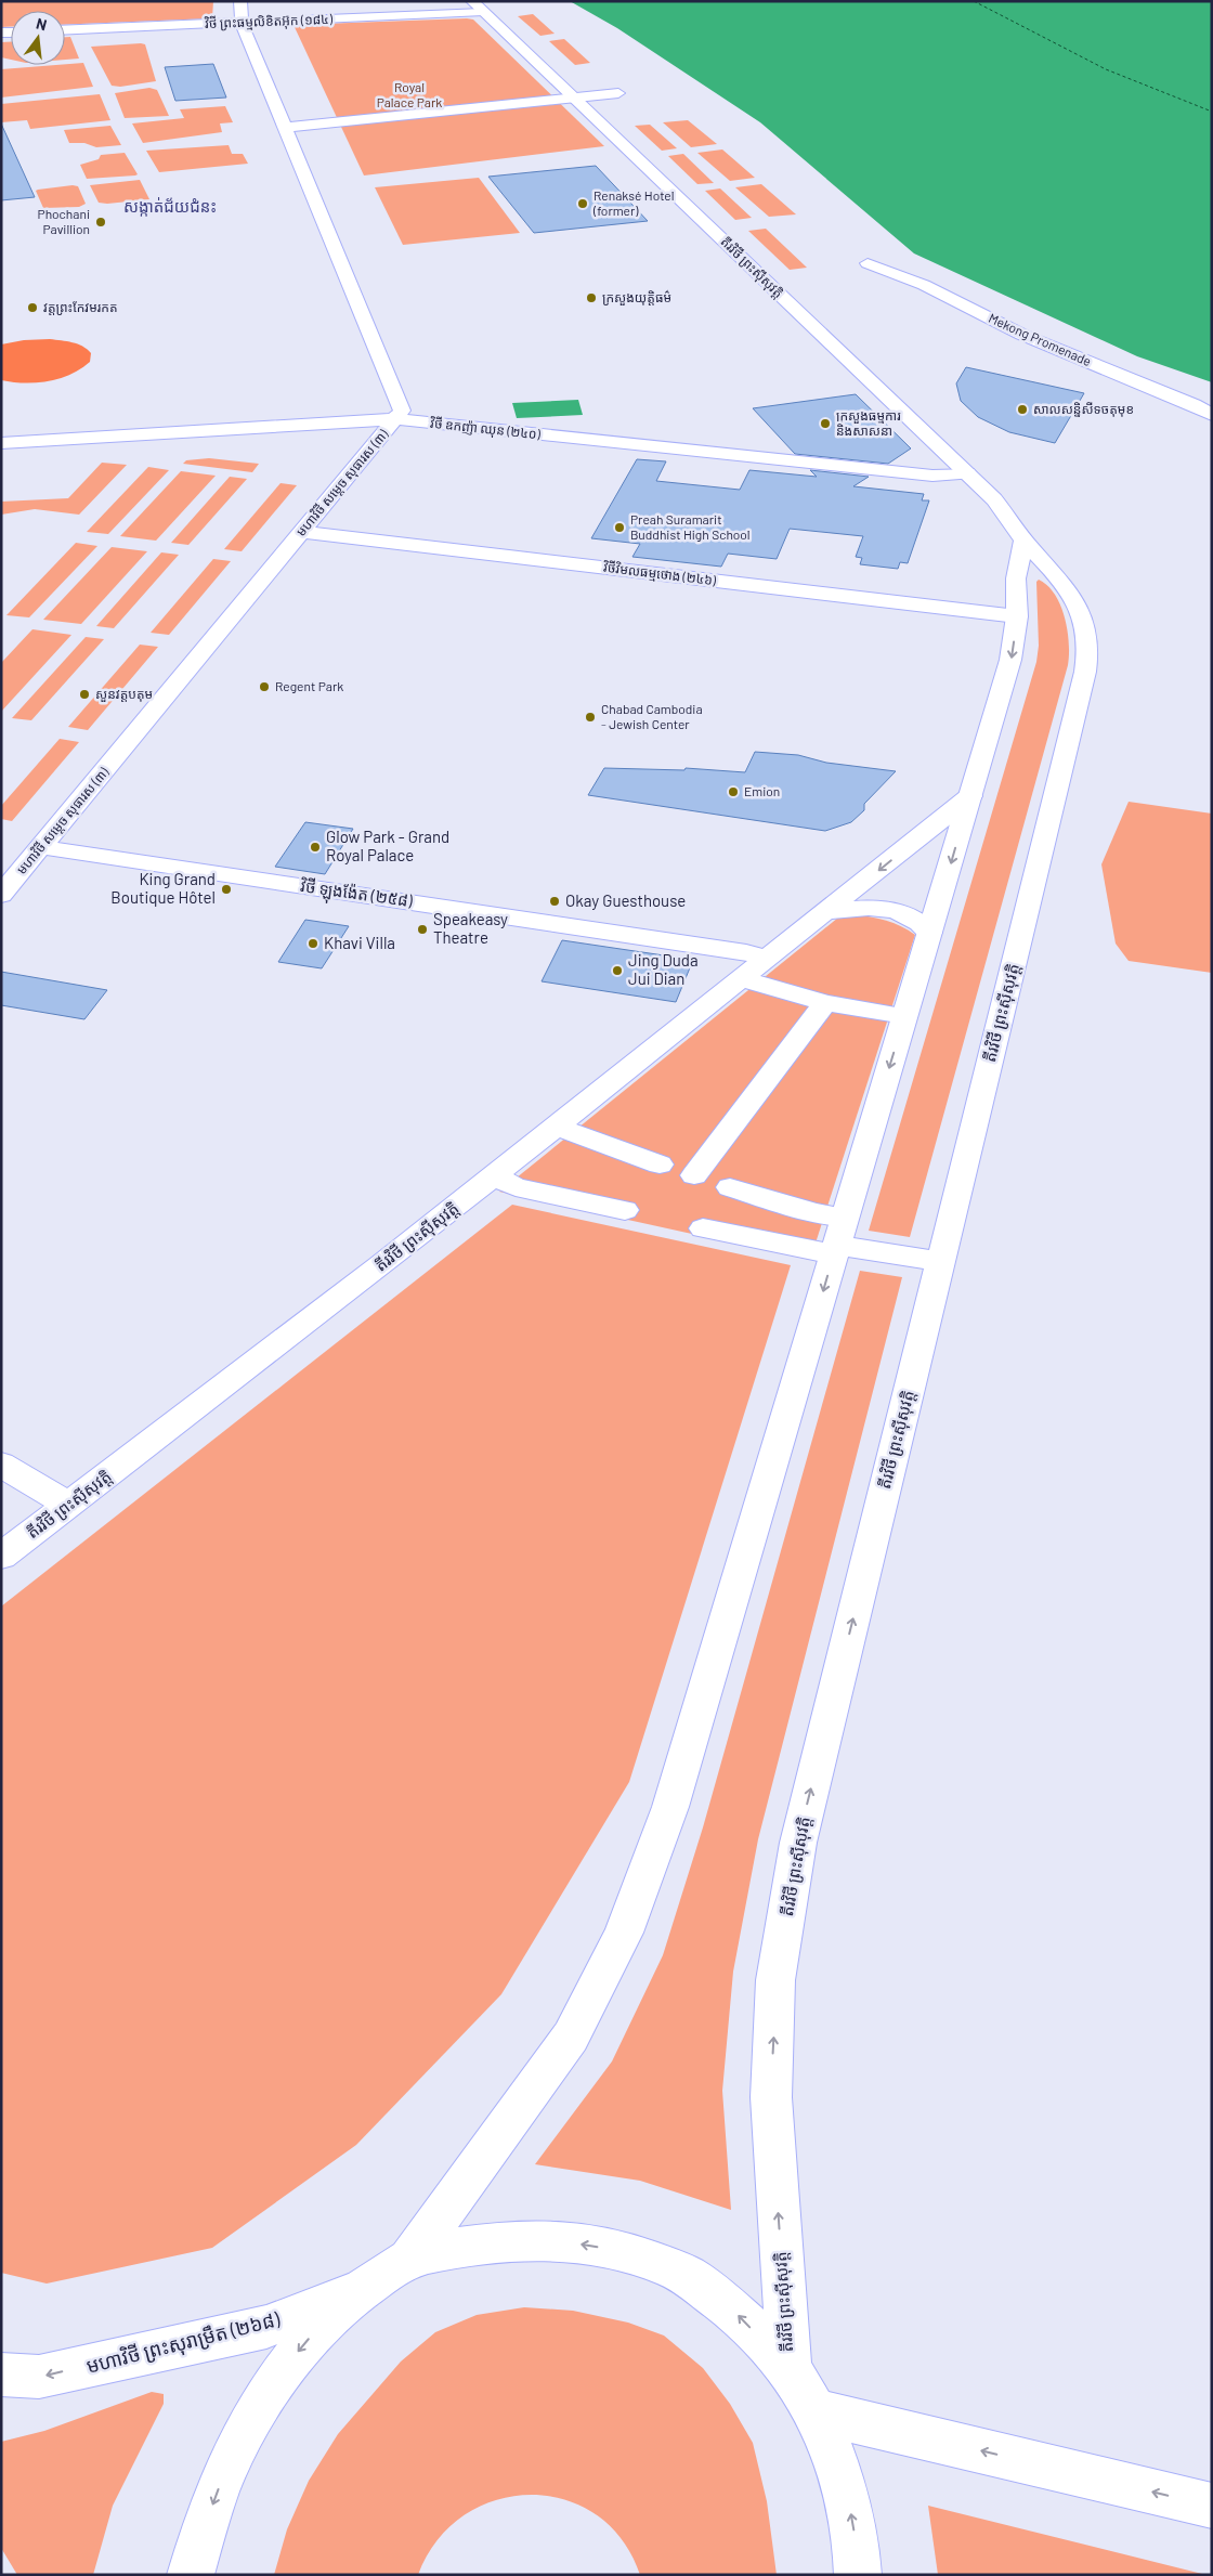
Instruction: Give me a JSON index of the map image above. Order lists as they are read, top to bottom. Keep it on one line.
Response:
{"streets":{"street":["វិថី ព្រះធម្មលិខិតអ៊ុក (១៨៤)","តីរវិថី ព្រះស៊ីសុវត្តិ","Mekong Promenade","វិថី ឧកញ៉ា ឈុន (២៤០)","មហាវិថី សម្តេច សុធារស (៣)","វិថីវិមលធម្មថោង (២៤៦)","វិថី ឡុងង៉ែត (២៥៨)","មហាវិថី ព្រះសុរាម្រឹត (២៦៨)"]},"crossings":[["វិថី ព្រះធម្មលិខិតអ៊ុក (១៨៤)","តីរវិថី ព្រះស៊ីសុវត្តិ"],["វិថី ព្រះធម្មលិខិតអ៊ុក (១៨៤)","មហាវិថី សម្តេច សុធារស (៣)"],["តីរវិថី ព្រះស៊ីសុវត្តិ","វិថី ឧកញ៉ា ឈុន (២៤០)"],["តីរវិថី ព្រះស៊ីសុវត្តិ","វិថី ឡុងង៉ែត (២៥៨)"],["វិថី ឧកញ៉ា ឈុន (២៤០)","មហាវិថី សម្តេច សុធារស (៣)"],["មហាវិថី សម្តេច សុធារស (៣)","វិថីវិមលធម្មថោង (២៤៦)"],["មហាវិថី សម្តេច សុធារស (៣)","វិថី ឡុងង៉ែត (២៥៨)"]],"one_way":["មហាវិថី ព្រះសុរាម្រឹត (២៦៨)"],"districts":["សង្កាត់ជ័យជំនះ"],"parks":["Royal Palace Park"],"places":["Renaksé Hotel (former)","Phochani Pavillion","ក្រសួងយុត្ដិធម៌","វត្តព្រះកែវមរកត","សាលសន្និសីទចតុមុខ","ក្រសួងធម្មការ និងសាសនា","Preah Suramarit Buddhist High School","Regent Park","សួនវត្តបតុម","Chabad Cambodia - Jewish Center","Emion","Glow Park - Grand Royal Palace","King Grand Boutique Hôtel","Okay Guesthouse","Speakeasy Theatre","Khavi Villa","Jing Duda Jui Dian"],"north":"top"}
